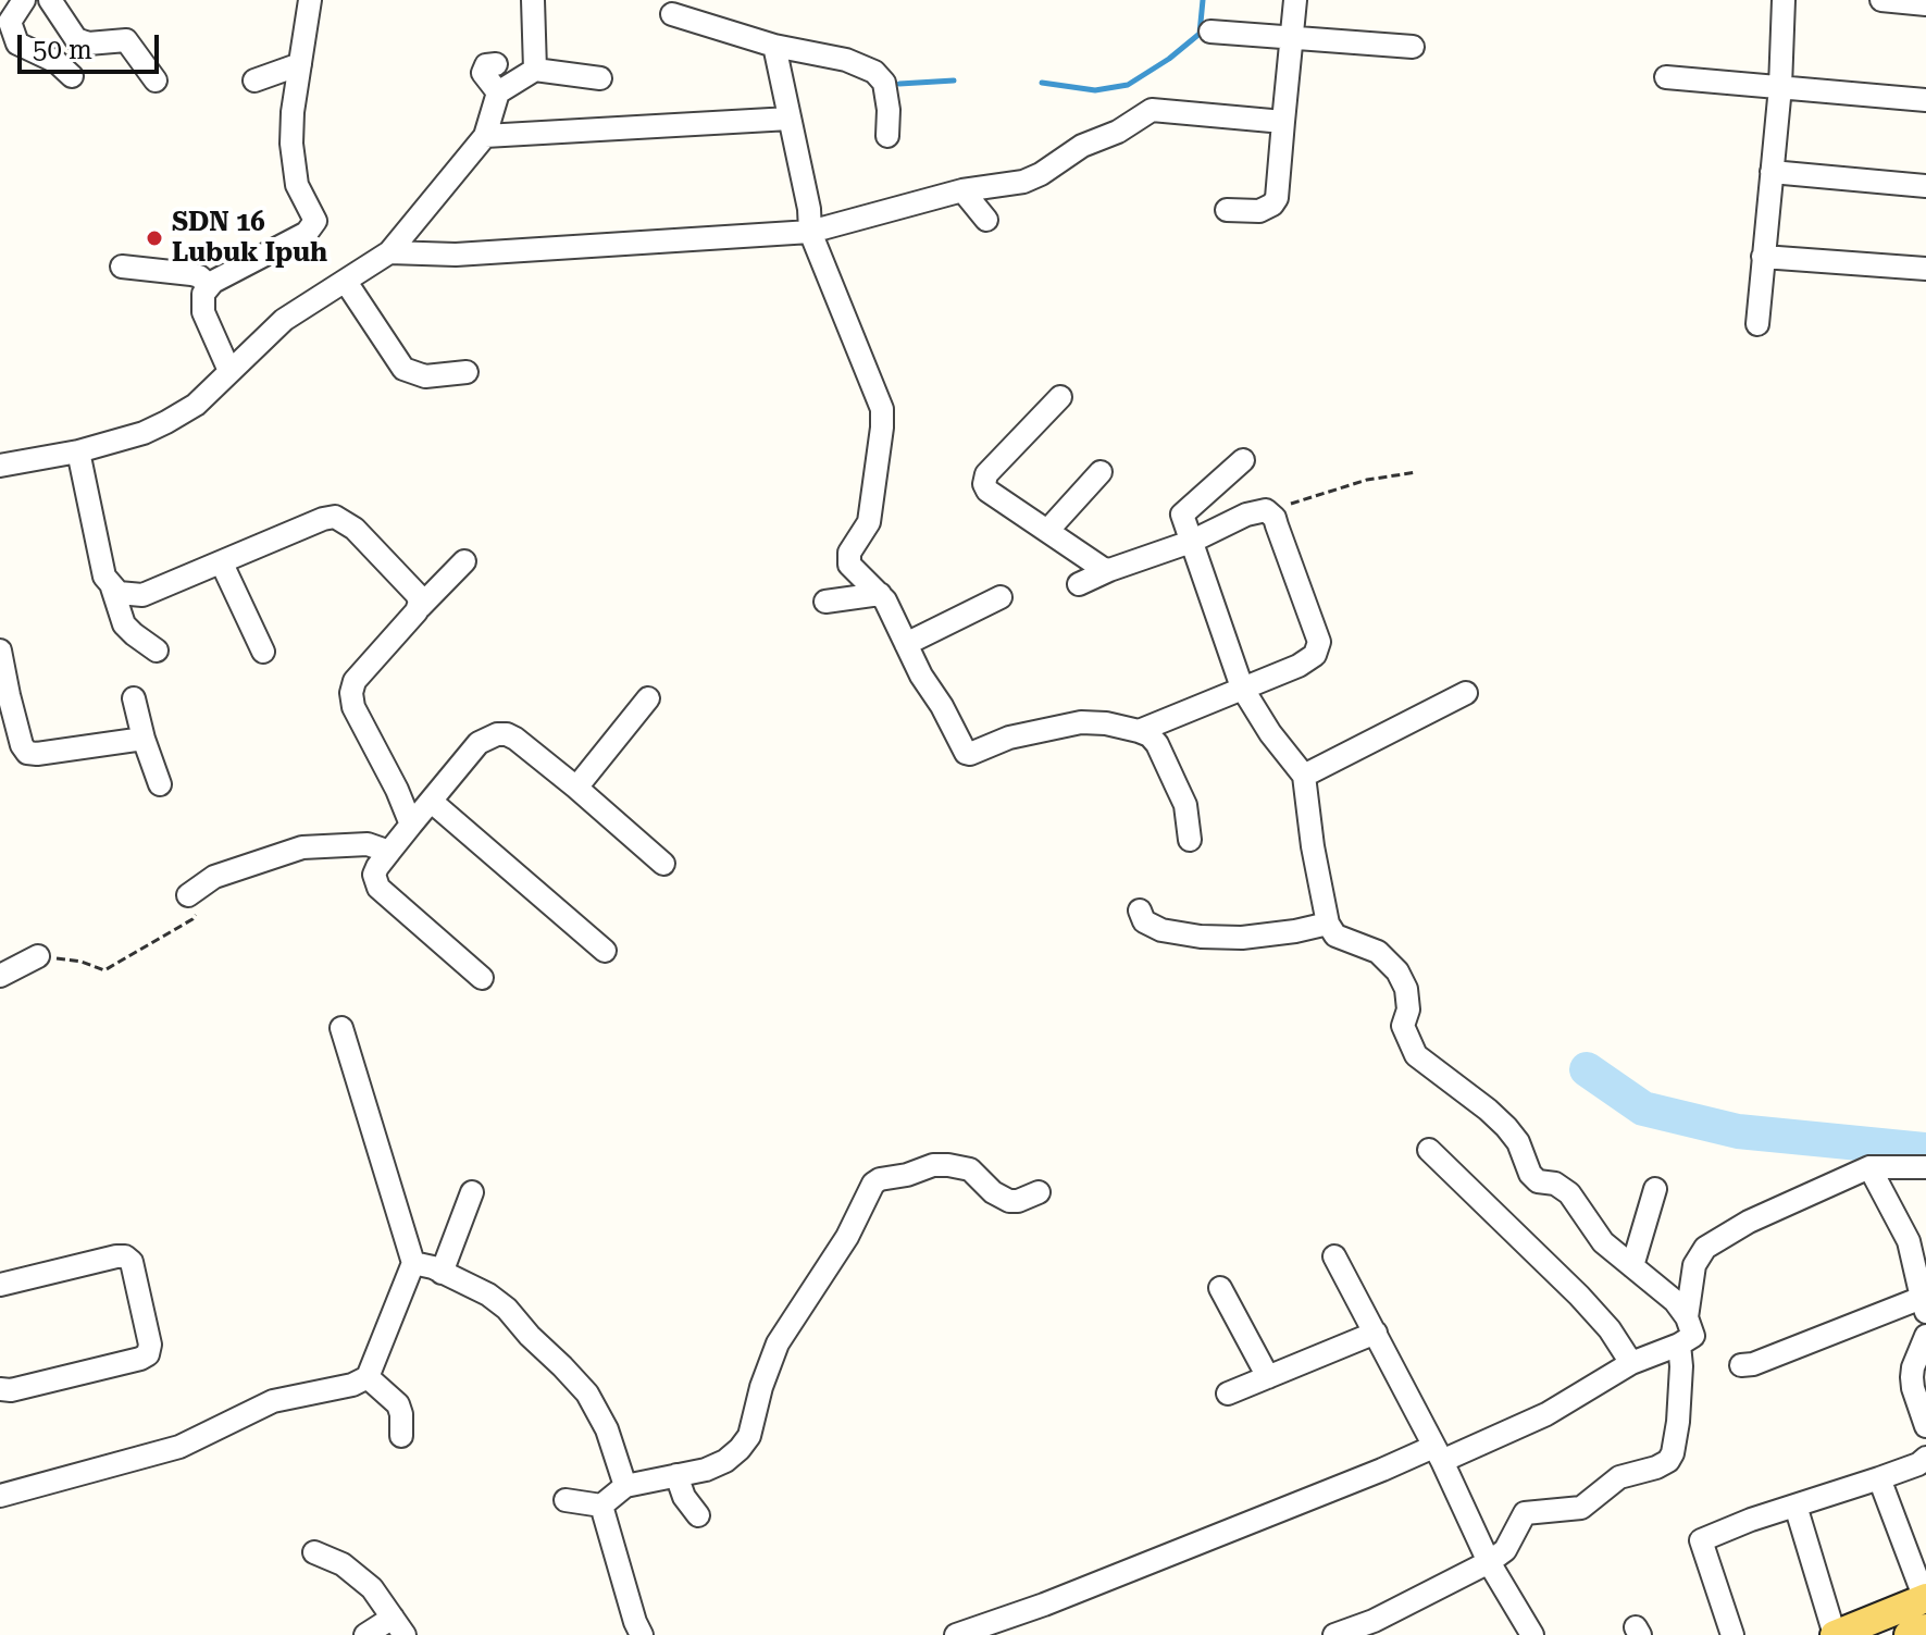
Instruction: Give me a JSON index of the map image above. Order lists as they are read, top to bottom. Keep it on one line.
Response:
{"places":["SDN 16 Lubuk Ipuh"],"scale_bar":"50 m"}
